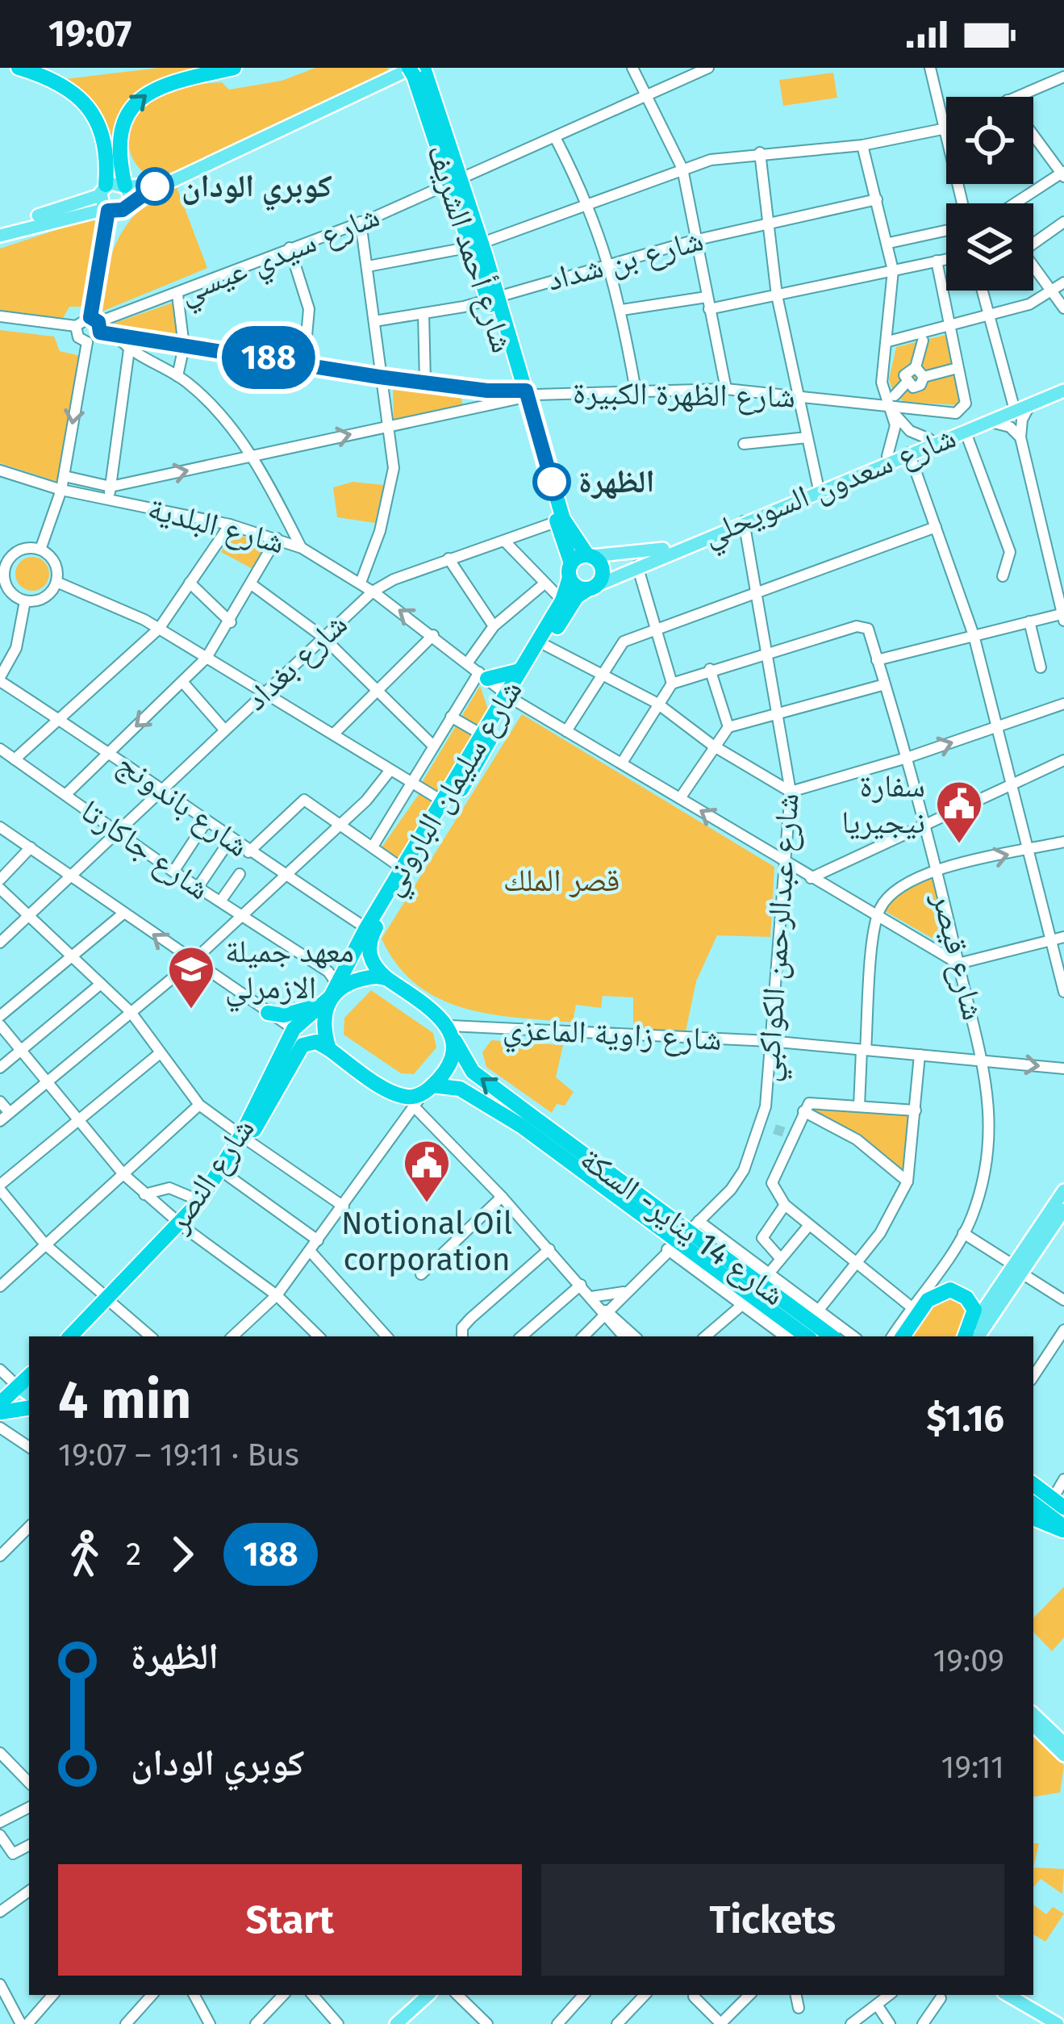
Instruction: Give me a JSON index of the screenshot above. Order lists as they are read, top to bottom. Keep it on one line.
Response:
{"streets":{"highway":["شارع أحمد الشريف","شارع سليمان الباروني","شارع النصر","شارع 14 يناير- السكة"],"main road":["شارع سعدون السويحلي"],"street":["شارع سيدي عيسي","شارع بن شداد","شارع الظهرة الكبيرة","شارع البلدية","شارع بغداد","شارع باندونج","شارع جاكارتا","شارع عبدالرحمن الكواكبي","شارع قيصر","شارع زاوية الماعزي"]},"crossings":[["شارع أحمد الشريف","شارع سيدي عيسي"],["شارع أحمد الشريف","شارع بن شداد"],["شارع أحمد الشريف","شارع الظهرة الكبيرة"],["شارع أحمد الشريف","شارع سعدون السويحلي"],["شارع أحمد الشريف","شارع بغداد"],["شارع أحمد الشريف","شارع سليمان الباروني"],["شارع سعدون السويحلي","شارع سليمان الباروني"],["شارع سعدون السويحلي","شارع عبدالرحمن الكواكبي"],["شارع البلدية","شارع بغداد"],["شارع البلدية","شارع سليمان الباروني"],["شارع البلدية","شارع عبدالرحمن الكواكبي"],["شارع البلدية","شارع قيصر"],["شارع بغداد","شارع باندونج"],["شارع بغداد","شارع جاكارتا"],["شارع سليمان الباروني","شارع باندونج"],["شارع سليمان الباروني","شارع جاكارتا"],["شارع سليمان الباروني","شارع النصر"],["شارع جاكارتا","شارع النصر"],["شارع عبدالرحمن الكواكبي","شارع قيصر"],["شارع عبدالرحمن الكواكبي","شارع زاوية الماعزي"],["شارع قيصر","شارع زاوية الماعزي"]],"parks":["قصر الملك"],"places":{"other":["كوبري الودان","الظهرة"],"public building":["سفارة نيجيريا","Notional Oil corporation"],"school or university":["معهد جميلة الازمرلي"]},"lines":["bus line 188"],"page":{"status":"19:07","on_map":"188","heading":["4 min","19:07 – 19:11 · Bus","$1.16"],"legs":["2","188"],"list":[{"name":"الظهرة","value":"19:09"},{"name":"كوبري الودان","value":"19:11"}],"buttons":["Start","Tickets"]}}
